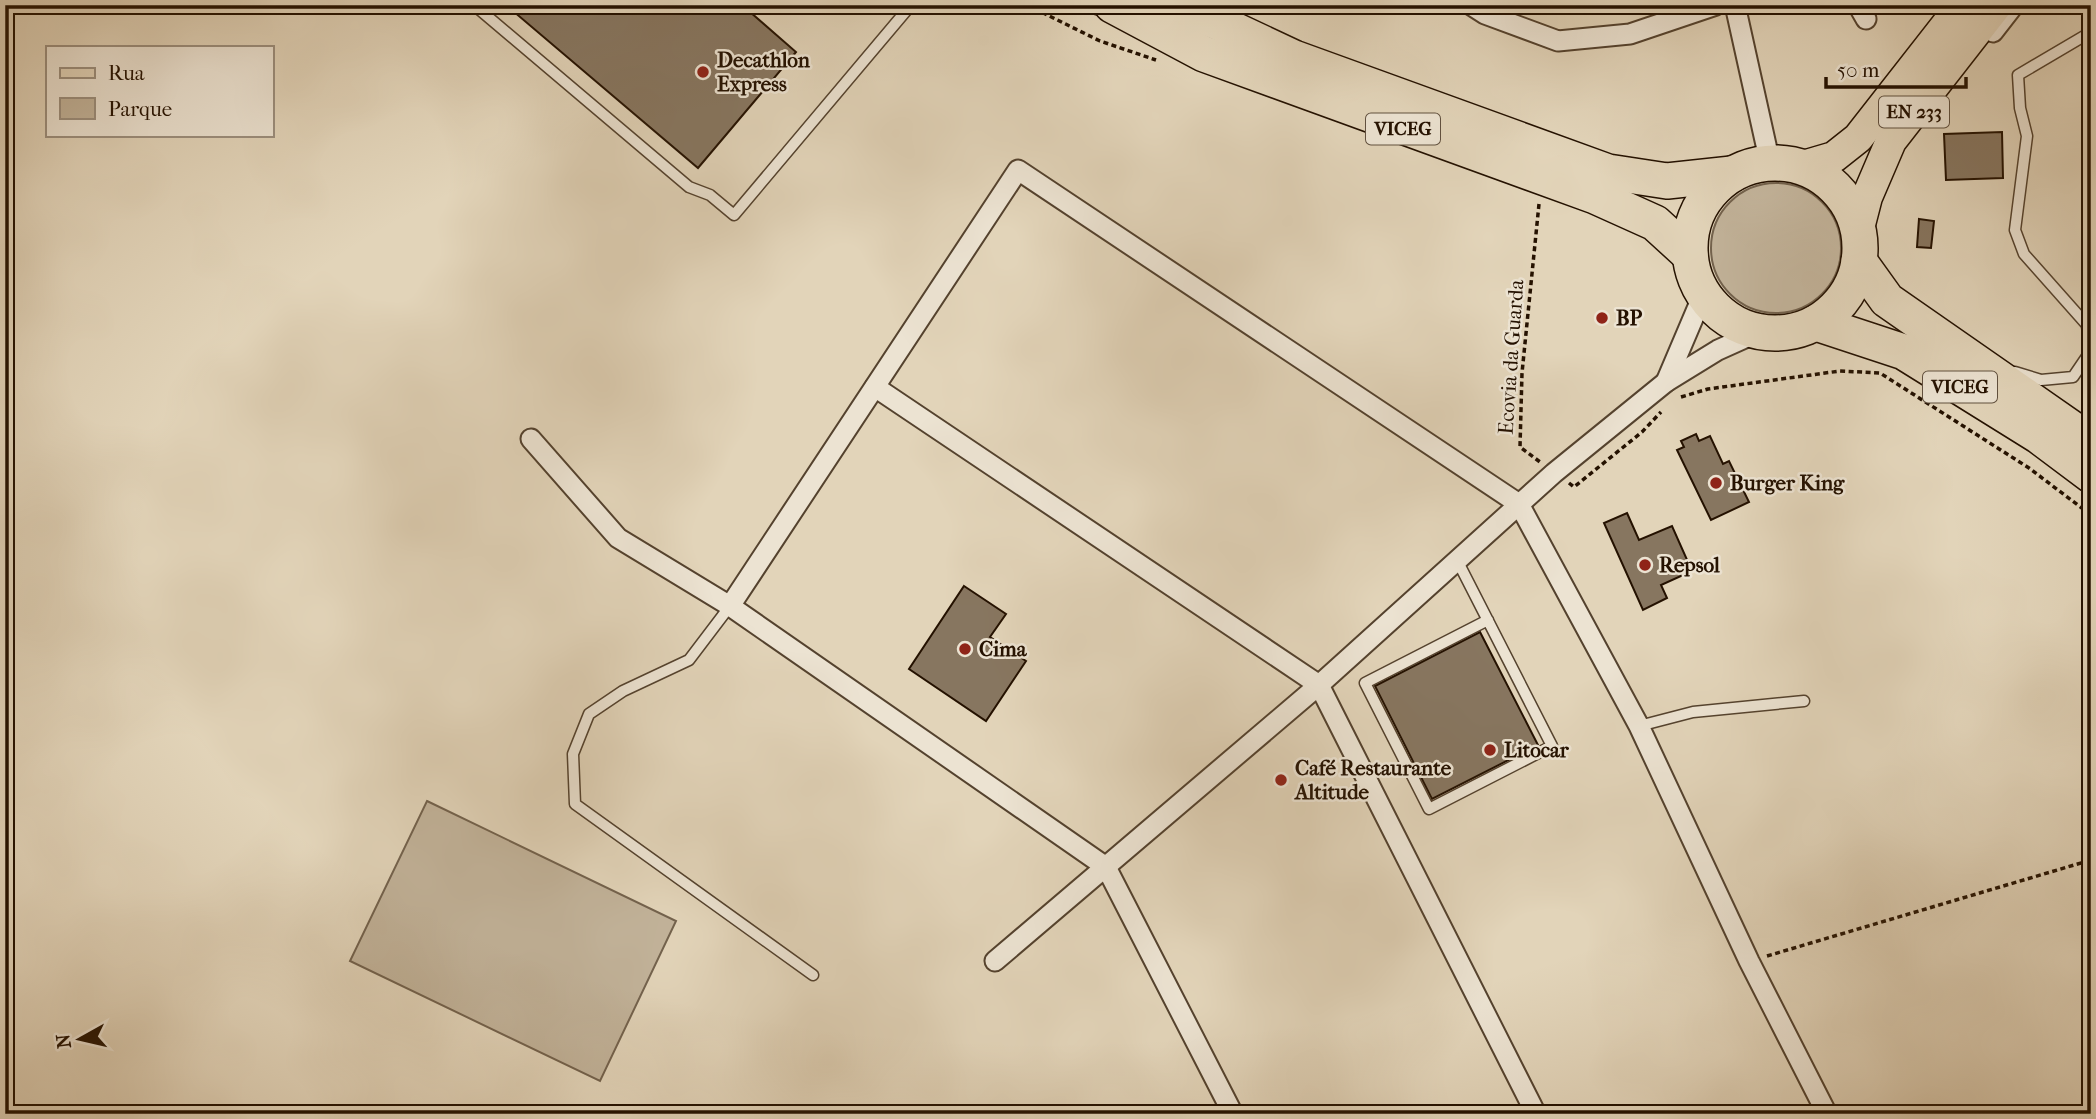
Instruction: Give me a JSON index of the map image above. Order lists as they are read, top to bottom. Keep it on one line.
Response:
{"streets":{"highway":["VICEG"],"main road":["EN 233"],"path":["Ecovia da Guarda"]},"crossings":[["EN 233","VICEG"]],"places":["Decathlon Express","BP","Burger King","Repsol","Cima","Litocar","Café Restaurante Altitude"],"legend":["Rua","Parque"],"scale_bar":"50 m","north":"left"}
